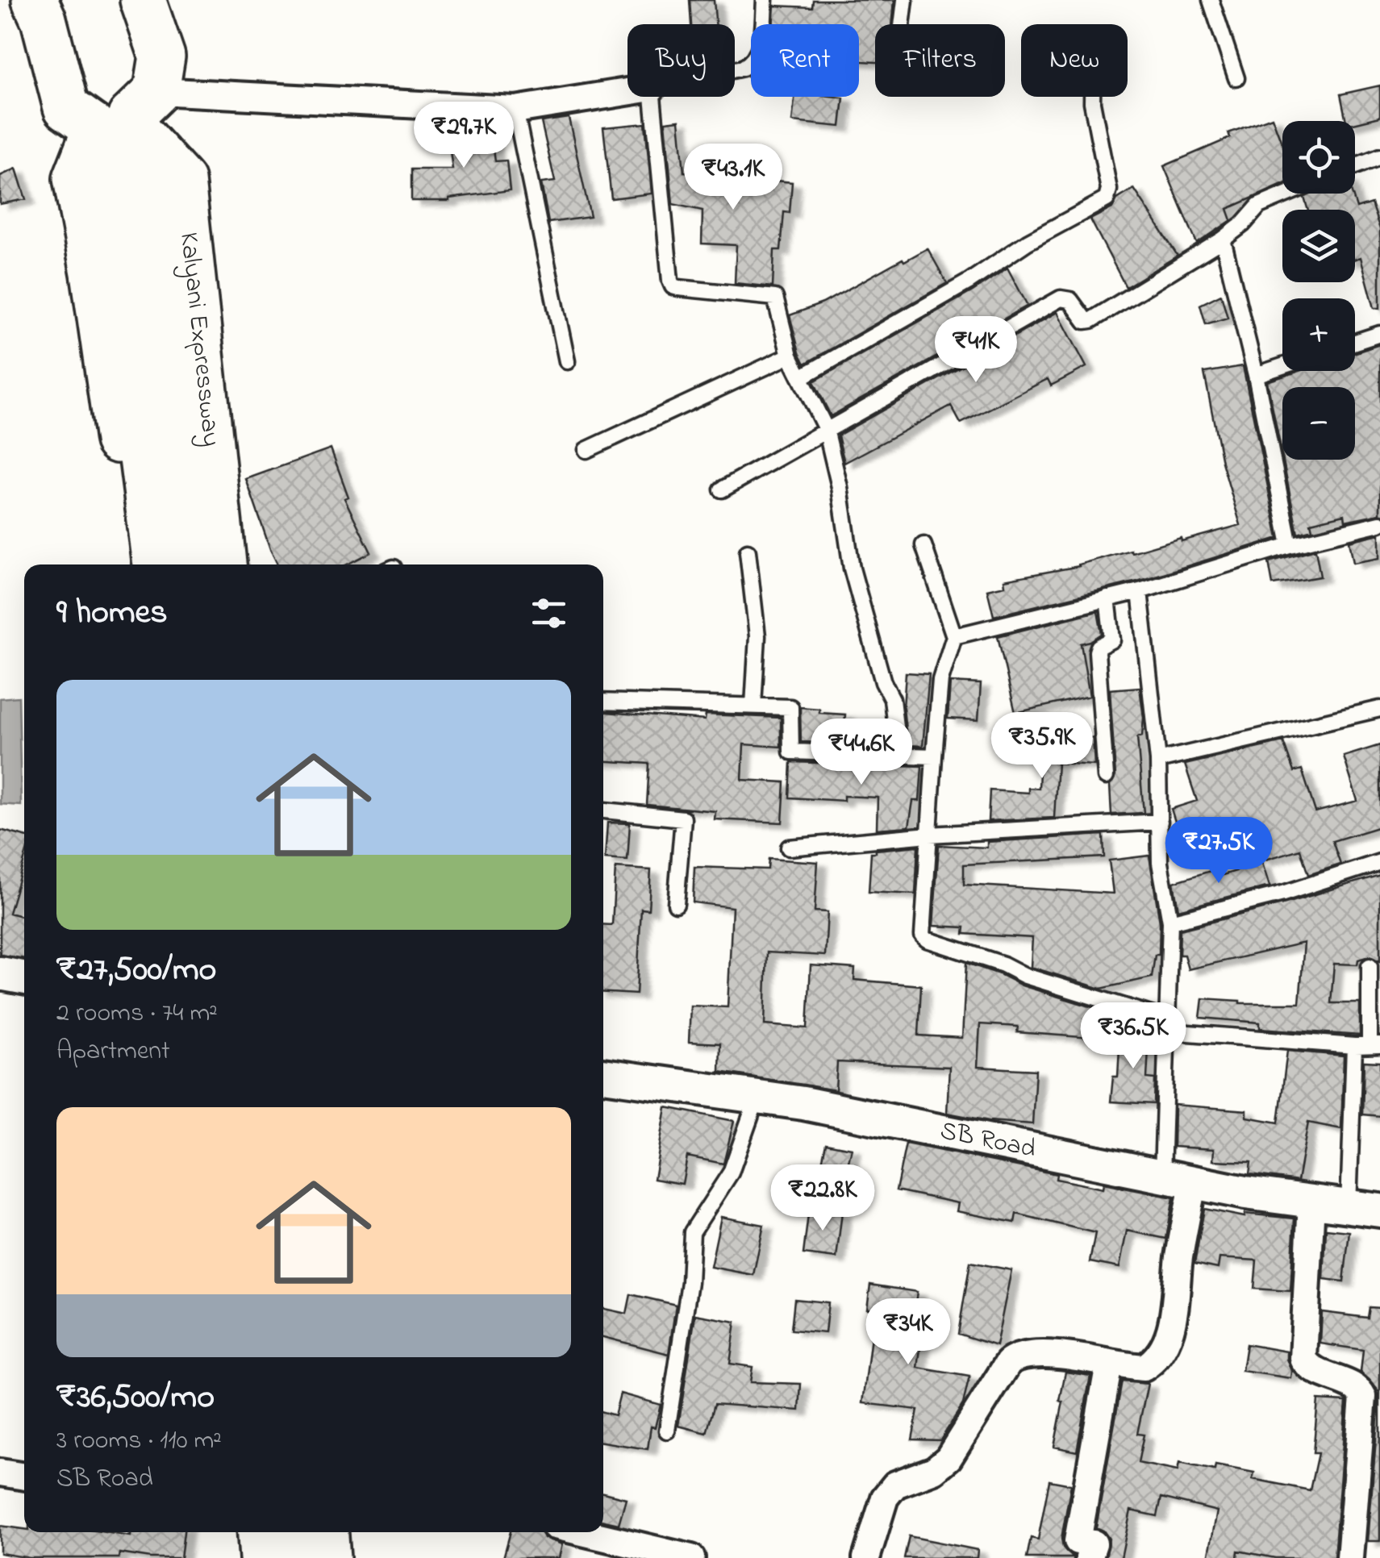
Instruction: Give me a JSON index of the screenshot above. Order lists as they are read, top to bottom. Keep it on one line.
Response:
{"streets":{"highway":["Kalyani Expressway"],"street":["SB Road"]},"page":{"chip":["Buy","Rent","Filters","New"],"price":["₹29.7K","₹43.1K","₹41K","₹35.9K","₹44.6K","₹27.5K","₹36.5K","₹22.8K","₹34K"],"map_buttons":["+","−"],"heading":"9 homes","list":[{"name":"₹27,500/mo","note":"2 rooms · 74 m² · Apartment"},{"name":"₹36,500/mo","note":"3 rooms · 110 m² · SB Road"}]}}
